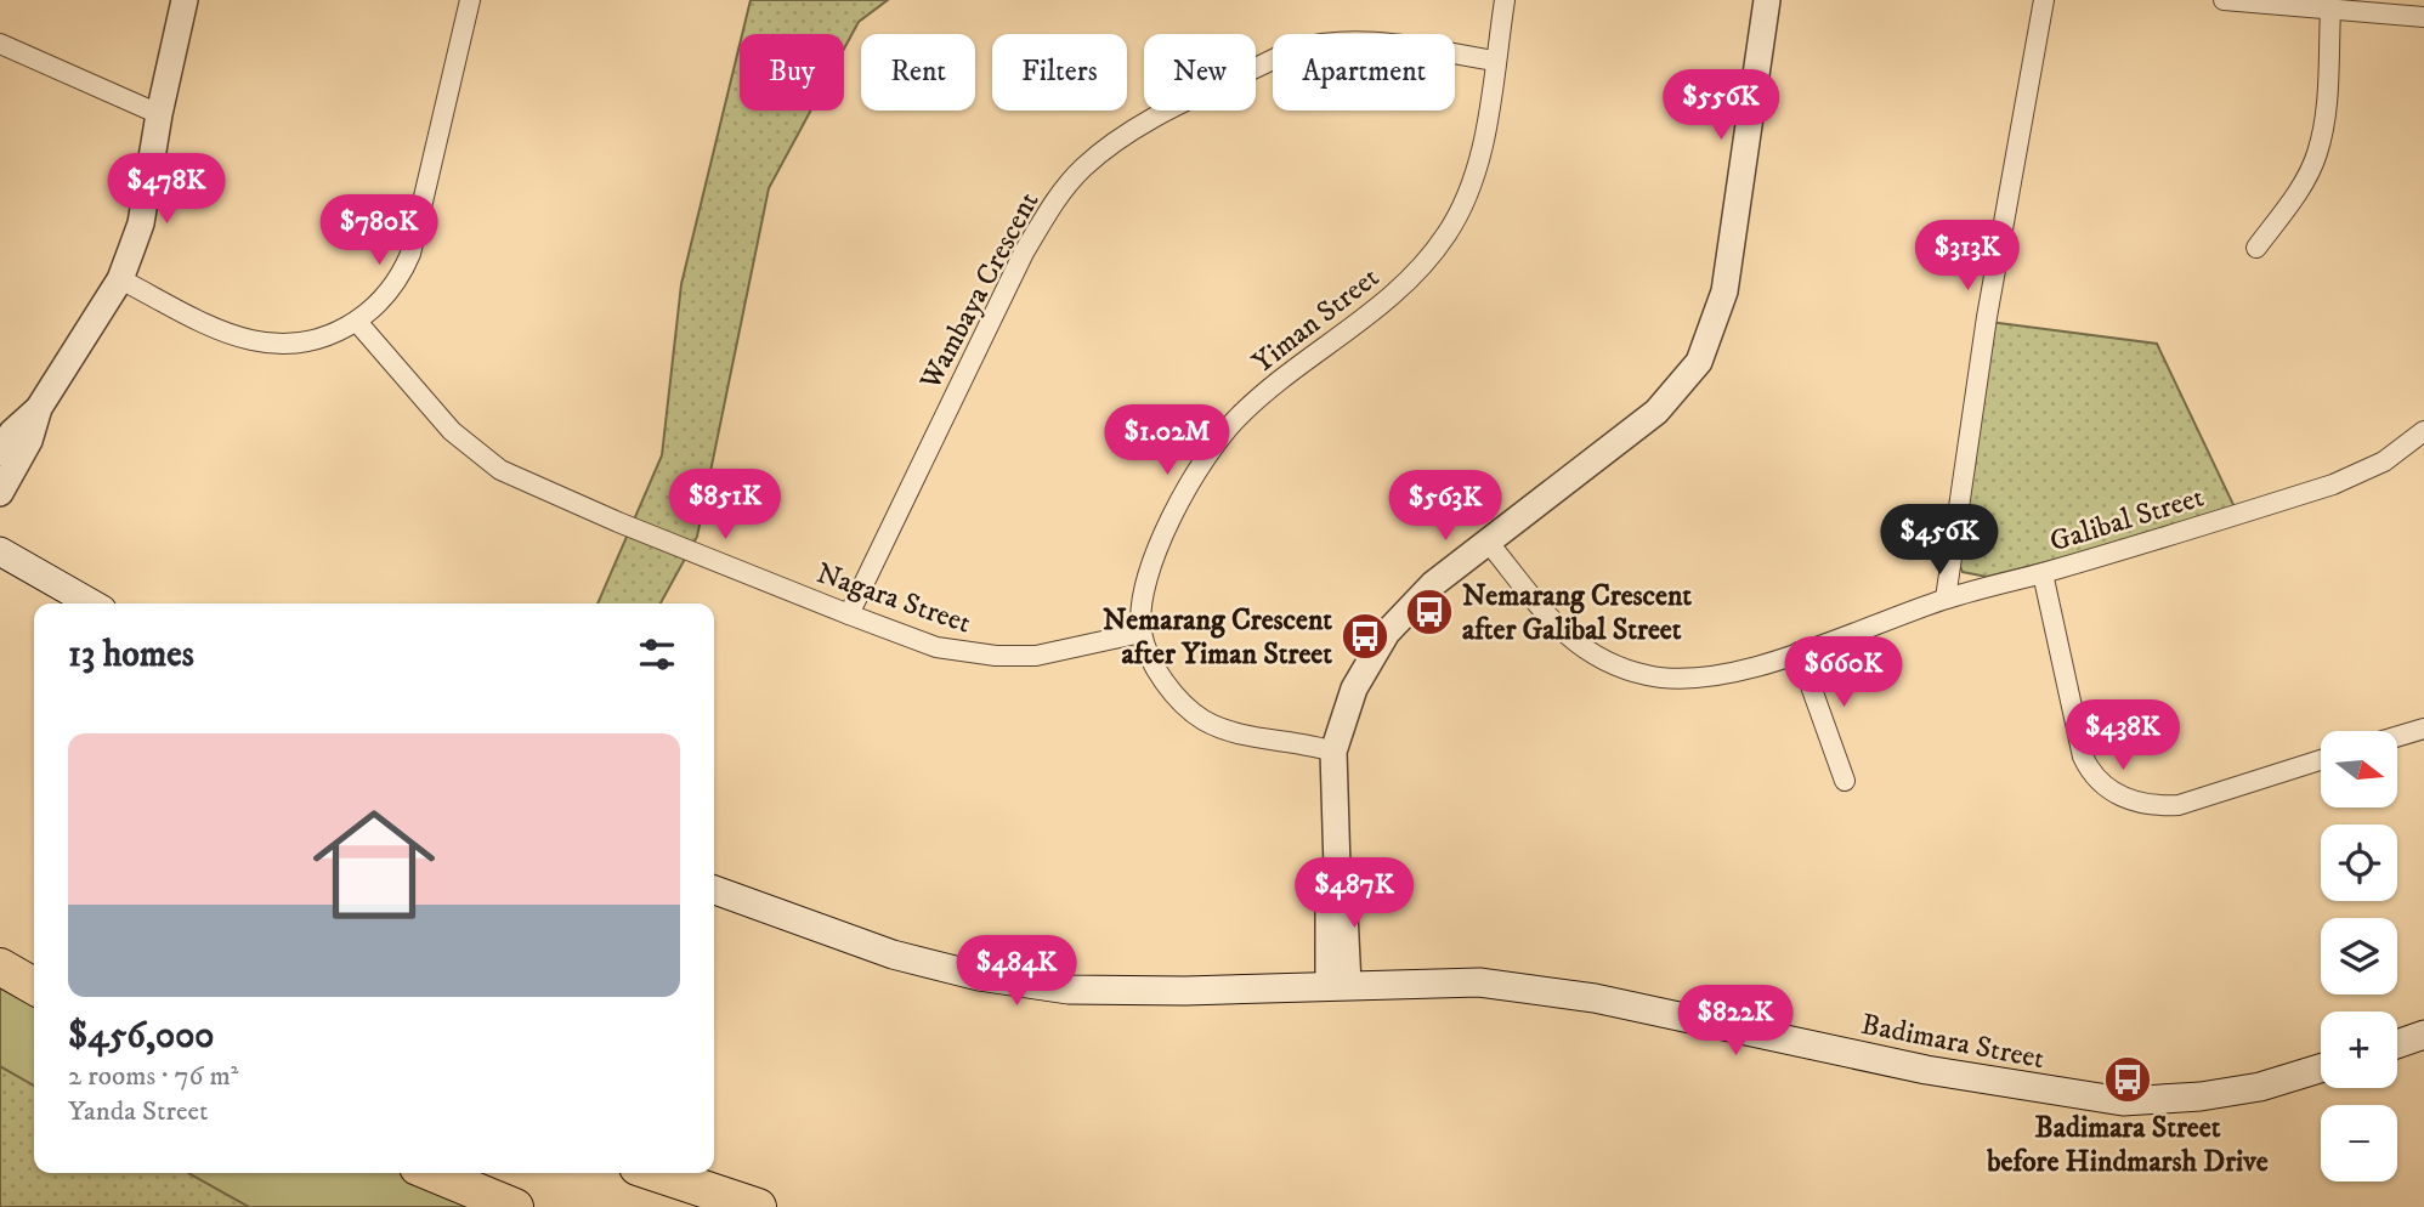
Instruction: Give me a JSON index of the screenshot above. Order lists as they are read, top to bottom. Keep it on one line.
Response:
{"streets":{"main road":["Badimara Street"],"street":["Wambaya Crescent","Yiman Street","Galibal Street","Nagara Street"]},"crossings":[["Wambaya Crescent","Yiman Street"],["Wambaya Crescent","Nagara Street"],["Yiman Street","Nagara Street"]],"places":{"bus stop":["Nemarang Crescent after Galibal Street","Nemarang Crescent after Yiman Street","Badimara Street before Hindmarsh Drive"]},"north":"right","page":{"chip":["Buy","Rent","Filters","New","Apartment"],"price":["$556K","$478K","$780K","$313K","$1.02M","$851K","$563K","$456K","$660K","$438K","$487K","$484K","$822K"],"heading":"13 homes","list":[{"name":"$456,000","note":"2 rooms · 76 m² · Yanda Street"}],"map_buttons":["+","−"]}}
